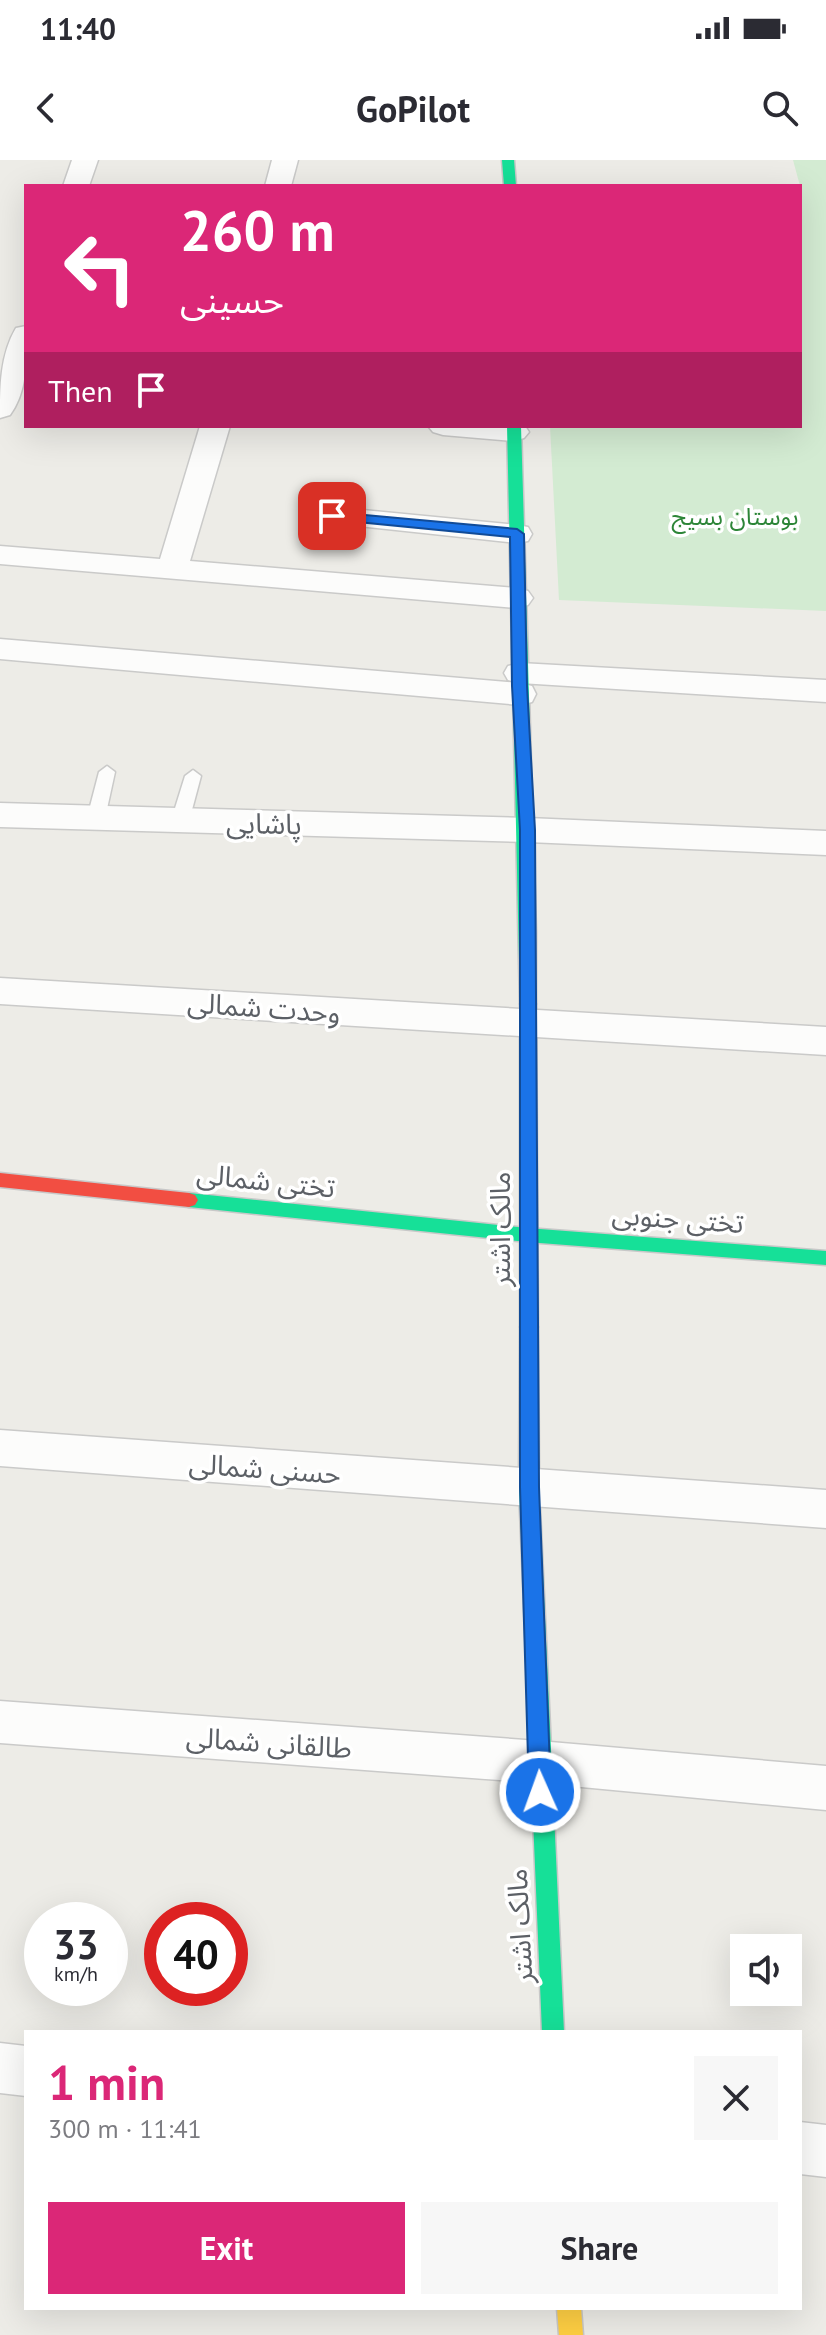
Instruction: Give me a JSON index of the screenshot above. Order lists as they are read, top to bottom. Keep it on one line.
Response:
{"streets":{"street":["پاشایی","وحدت شمالی","تختی شمالی","تختی جنوبی","مالک اشتر","حسنی شمالی","طالقانی شمالی"]},"crossings":[["پاشایی","مالک اشتر"],["وحدت شمالی","مالک اشتر"],["تختی شمالی","تختی جنوبی"],["تختی شمالی","مالک اشتر"],["تختی جنوبی","مالک اشتر"],["مالک اشتر","حسنی شمالی"],["مالک اشتر","طالقانی شمالی"]],"parks":["بوستان بسیج"],"page":{"status":"11:40","header":"GoPilot","turn":["260 m","حسینی"],"then":"Then","speed":"33 km/h","limit":"40","heading":["1 min","300 m · 11:41"],"buttons":["Exit","Share"]}}
